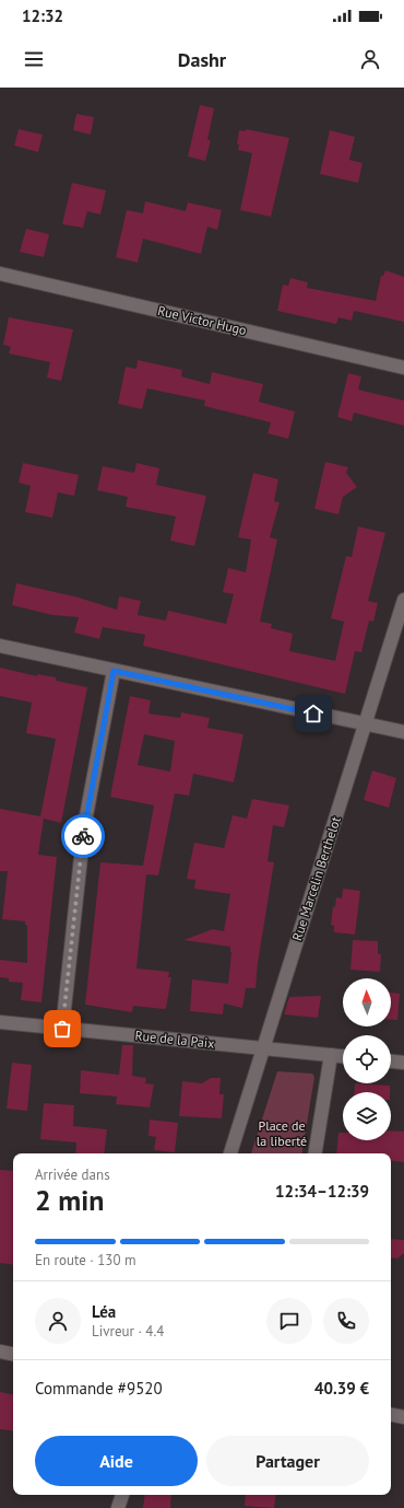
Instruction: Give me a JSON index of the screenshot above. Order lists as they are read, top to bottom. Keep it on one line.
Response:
{"streets":{"street":["Rue Victor Hugo","Rue Marcelin Berthelot","Rue de la Paix"]},"crossings":[["Rue Marcelin Berthelot","Rue de la Paix"]],"parks":["Place de la liberté"],"north":"top","page":{"status":"12:32","header":"Dashr","heading":["2 min","Arrivée dans","12:34–12:39"],"panel":["Léa","Livreur · 4.4","Commande #9520","40.39 €"],"bar":"En route · 130 m","buttons":["Aide","Partager"]}}
